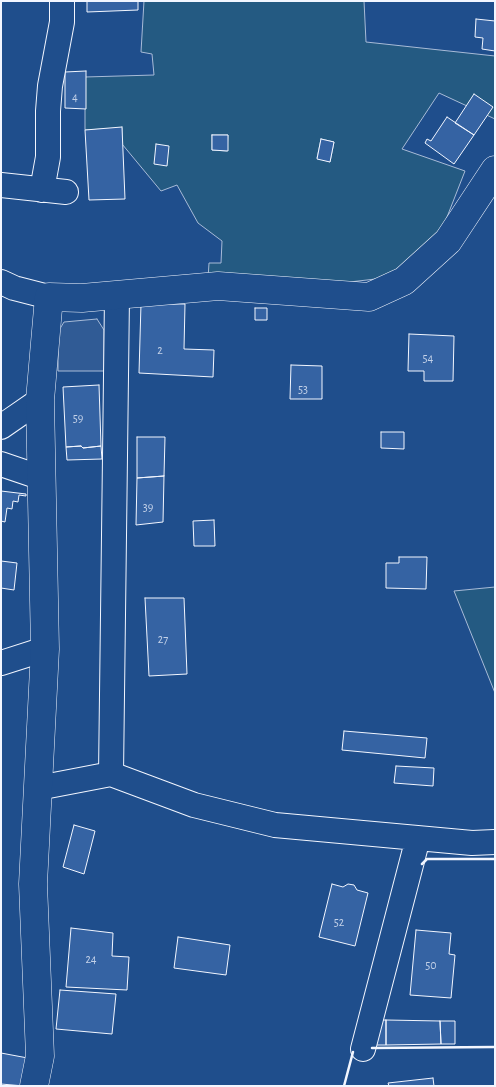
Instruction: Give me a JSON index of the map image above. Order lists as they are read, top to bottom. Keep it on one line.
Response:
{"house_numbers":["4","2","54","53","59","39","27","52","24","50"]}
